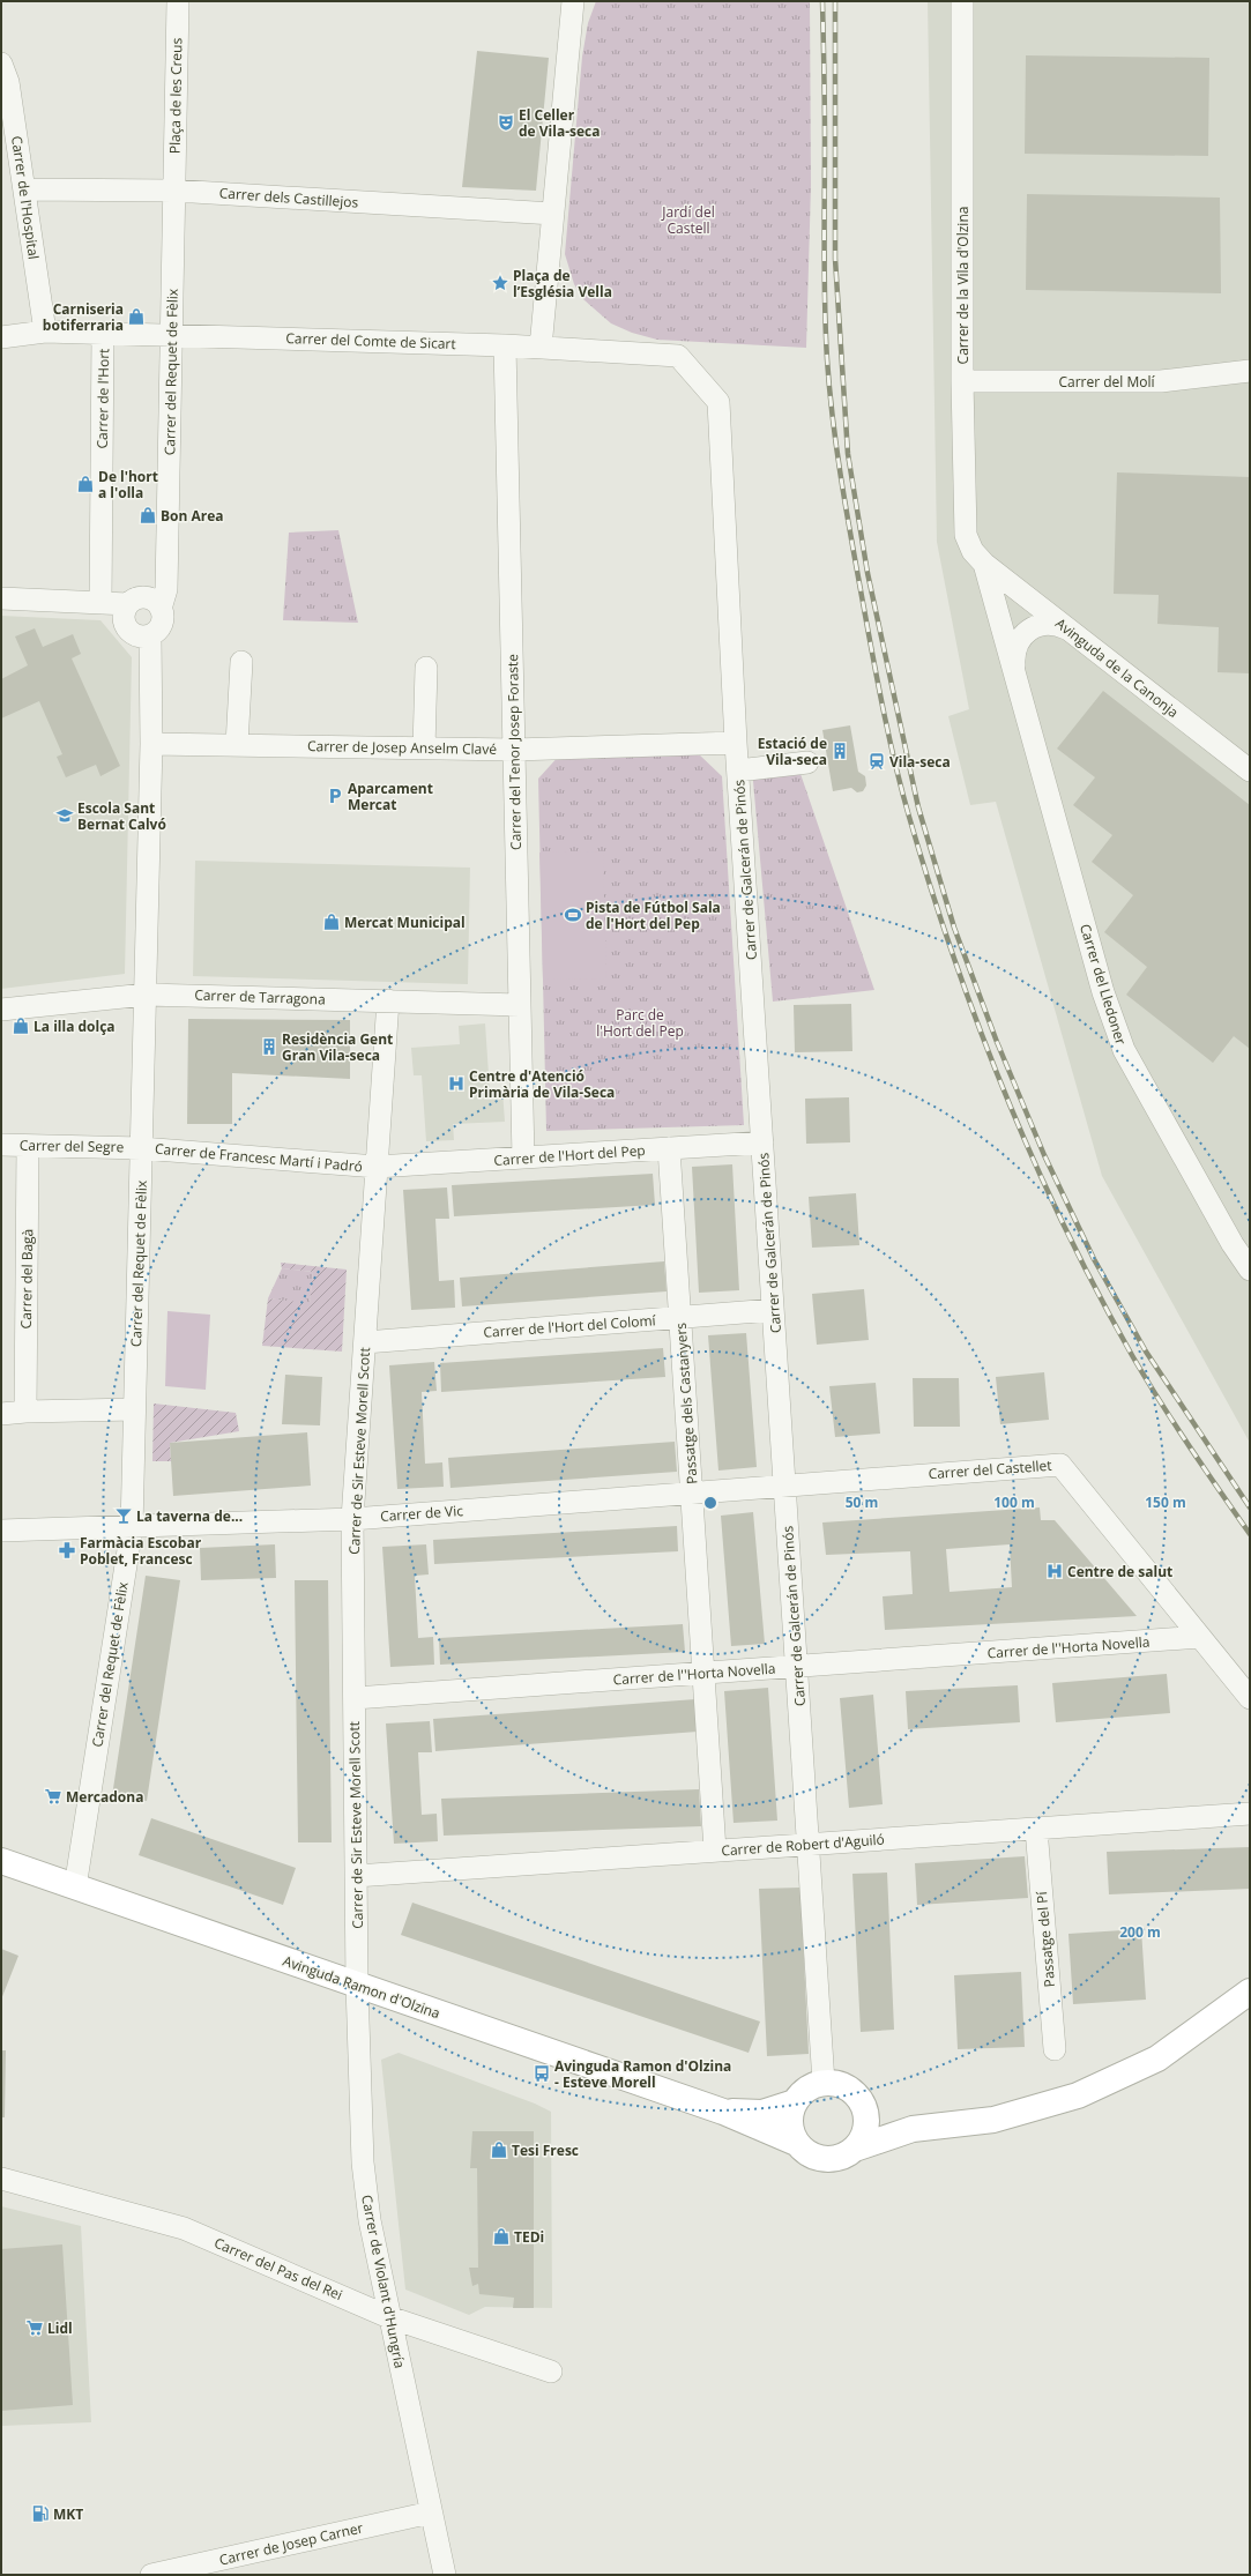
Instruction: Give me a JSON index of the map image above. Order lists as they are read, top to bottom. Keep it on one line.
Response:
{"streets":{"street":["Plaça de les Creus","Carrer de l'Hospital","Carrer dels Castillejos","Carrer de la Vila d'Olzina","Carrer del Comte de Sicart","Carrer del Requet de Fèlix","Carrer del Molí","Carrer de l'Hort","Avinguda de la Canonja","Carrer de Josep Anselm Clavé","Carrer del Tenor Josep Foraste","Carrer de Galcerán de Pinós","Carrer del Lledoner","Carrer de Tarragona","Carrer del Segre","Carrer de l'Hort del Pep","Carrer de Francesc Martí i Padró","Carrer del Bagà","Carrer de l'Hort del Colomí","Passatge dels Castanyers","Carrer de Sir Esteve Morell Scott","Carrer del Castellet","Carrer de Vic","Carrer de l''Horta Novella","Carrer de Robert d'Aguiló","Passatge del Pí","Avinguda Ramon d'Olzina","Carrer del Pas del Rei","Carrer de Violant d'Hungría","Carrer de Josep Carner"]},"crossings":[["Plaça de les Creus","Carrer dels Castillejos"],["Plaça de les Creus","Carrer del Requet de Fèlix"],["Carrer de l'Hospital","Carrer dels Castillejos"],["Carrer de l'Hospital","Carrer del Comte de Sicart"],["Carrer dels Castillejos","Carrer del Requet de Fèlix"],["Carrer de la Vila d'Olzina","Carrer del Molí"],["Carrer de la Vila d'Olzina","Avinguda de la Canonja"],["Carrer de la Vila d'Olzina","Carrer del Lledoner"],["Carrer del Comte de Sicart","Carrer del Requet de Fèlix"],["Carrer del Comte de Sicart","Carrer de l'Hort"],["Carrer del Comte de Sicart","Carrer del Tenor Josep Foraste"],["Carrer del Comte de Sicart","Carrer de Galcerán de Pinós"],["Carrer del Requet de Fèlix","Carrer de Josep Anselm Clavé"],["Carrer del Requet de Fèlix","Carrer de Tarragona"],["Carrer del Requet de Fèlix","Carrer del Segre"],["Carrer del Requet de Fèlix","Carrer de Francesc Martí i Padró"],["Carrer del Requet de Fèlix","Carrer de Vic"],["Carrer del Requet de Fèlix","Avinguda Ramon d'Olzina"],["Avinguda de la Canonja","Carrer del Lledoner"],["Carrer de Josep Anselm Clavé","Carrer del Tenor Josep Foraste"],["Carrer de Josep Anselm Clavé","Carrer de Galcerán de Pinós"],["Carrer del Tenor Josep Foraste","Carrer de Tarragona"],["Carrer del Tenor Josep Foraste","Carrer de l'Hort del Pep"],["Carrer de Galcerán de Pinós","Carrer de l'Hort del Pep"],["Carrer de Galcerán de Pinós","Carrer de l'Hort del Colomí"],["Carrer de Galcerán de Pinós","Carrer del Castellet"],["Carrer de Galcerán de Pinós","Carrer de Vic"],["Carrer de Galcerán de Pinós","Carrer de l''Horta Novella"],["Carrer de Galcerán de Pinós","Carrer de Robert d'Aguiló"],["Carrer de Galcerán de Pinós","Avinguda Ramon d'Olzina"],["Carrer de Tarragona","Carrer de Sir Esteve Morell Scott"],["Carrer del Segre","Carrer de Francesc Martí i Padró"],["Carrer del Segre","Carrer del Bagà"],["Carrer de l'Hort del Pep","Carrer de Francesc Martí i Padró"],["Carrer de l'Hort del Pep","Passatge dels Castanyers"],["Carrer de l'Hort del Pep","Carrer de Sir Esteve Morell Scott"],["Carrer de Francesc Martí i Padró","Carrer de Sir Esteve Morell Scott"],["Carrer de l'Hort del Colomí","Passatge dels Castanyers"],["Carrer de l'Hort del Colomí","Carrer de Sir Esteve Morell Scott"],["Passatge dels Castanyers","Carrer de Vic"],["Passatge dels Castanyers","Carrer de l''Horta Novella"],["Passatge dels Castanyers","Carrer de Robert d'Aguiló"],["Carrer de Sir Esteve Morell Scott","Carrer de Vic"],["Carrer de Sir Esteve Morell Scott","Carrer de l''Horta Novella"],["Carrer de Sir Esteve Morell Scott","Carrer de Robert d'Aguiló"],["Carrer de Sir Esteve Morell Scott","Avinguda Ramon d'Olzina"],["Carrer de Sir Esteve Morell Scott","Carrer de Violant d'Hungría"],["Carrer del Castellet","Carrer de Vic"],["Carrer del Castellet","Carrer de l''Horta Novella"],["Carrer de Robert d'Aguiló","Passatge del Pí"],["Avinguda Ramon d'Olzina","Carrer de Violant d'Hungría"],["Carrer del Pas del Rei","Carrer de Violant d'Hungría"],["Carrer de Violant d'Hungría","Carrer de Josep Carner"]],"parks":["Jardí del Castell","Parc de l'Hort del Pep"],"places":{"theatre":["El Celler de Vila-seca"],"place":["Plaça de l’Església Vella"],"shop":["Carniseria botiferraria","De l'hort a l'olla","Bon Area","Mercat Municipal","La illa dolça","Tesi Fresc","TEDi"],"building":["Estació de Vila-seca","Residència Gent Gran Vila-seca"],"station":["Vila-seca"],"parking":["Aparcament Mercat"],"school or university":["Escola Sant Bernat Calvó"],"sports":["Pista de Fútbol Sala de l'Hort del Pep"],"hospital":["Centre d'Atenció Primària de Vila-Seca","Centre de salut"],"bar":["La taverna de..."],"pharmacy":["Farmàcia Escobar Poblet, Francesc"],"supermarket":["Mercadona","Lidl"],"bus stop":["Avinguda Ramon d'Olzina - Esteve Morell"],"fuel station":["MKT"]},"rings":["50 m","100 m","150 m","200 m"]}
